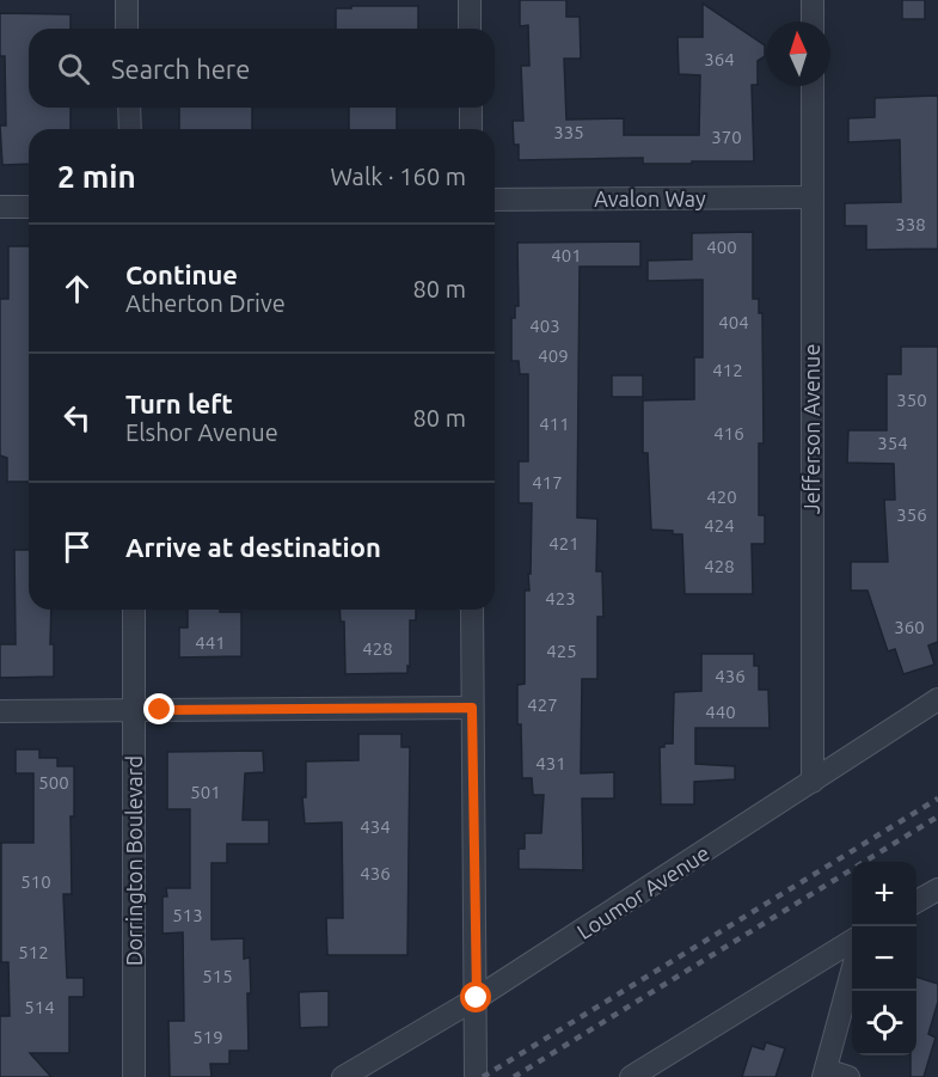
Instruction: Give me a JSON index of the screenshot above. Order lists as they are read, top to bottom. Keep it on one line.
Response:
{"streets":{"street":["Avalon Way","Jefferson Avenue","Dorrington Boulevard","Loumor Avenue"]},"crossings":[["Avalon Way","Jefferson Avenue"],["Jefferson Avenue","Loumor Avenue"]],"house_numbers":["364","335","370","338","400","401","404","403","409","412","350","411","416","354","417","420","356","424","421","428","423","360","441","428","425","436","427","440","431","500","501","434","436","510","513","512","515","514","519"],"north":"top","page":{"search":"Search here","heading":["2 min","Walk · 160 m"],"list":[["Continue","Atherton Drive","80 m"],["Turn left","Elshor Avenue","80 m"],"Arrive at destination"],"map_buttons":["+","−"]}}
